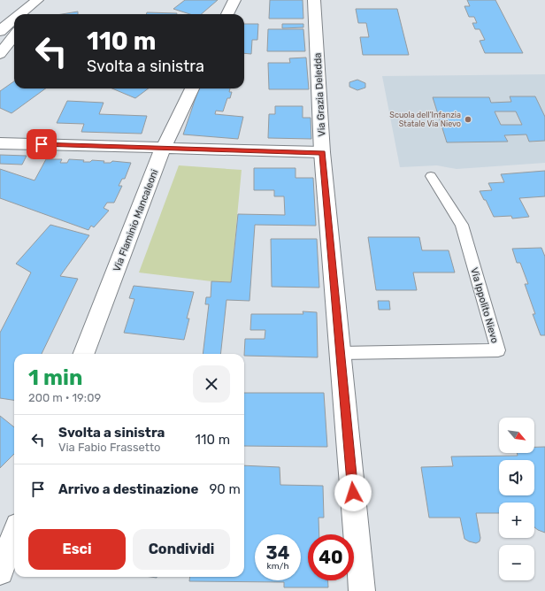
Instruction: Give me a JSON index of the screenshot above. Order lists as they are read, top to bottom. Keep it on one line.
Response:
{"streets":{"street":["Via Grazia Deledda","Via Flaminio Mancaleoni"],"lane":["Via Ippolito Nievo"]},"crossings":[["Via Grazia Deledda","Via Ippolito Nievo"]],"places":["Scuola dell'Infanzia Statale Via Nievo"],"north":"bottom right","page":{"turn":["110 m","Svolta a sinistra"],"heading":["1 min","200 m · 19:09"],"list":[{"name":"Svolta a sinistra","note":"Via Fabio Frassetto","value":"110 m"},{"name":"Arrivo a destinazione","value":"90 m"}],"map_buttons":["+","−"],"buttons":["Esci","Condividi"],"speed":"34 km/h","limit":"40"}}
